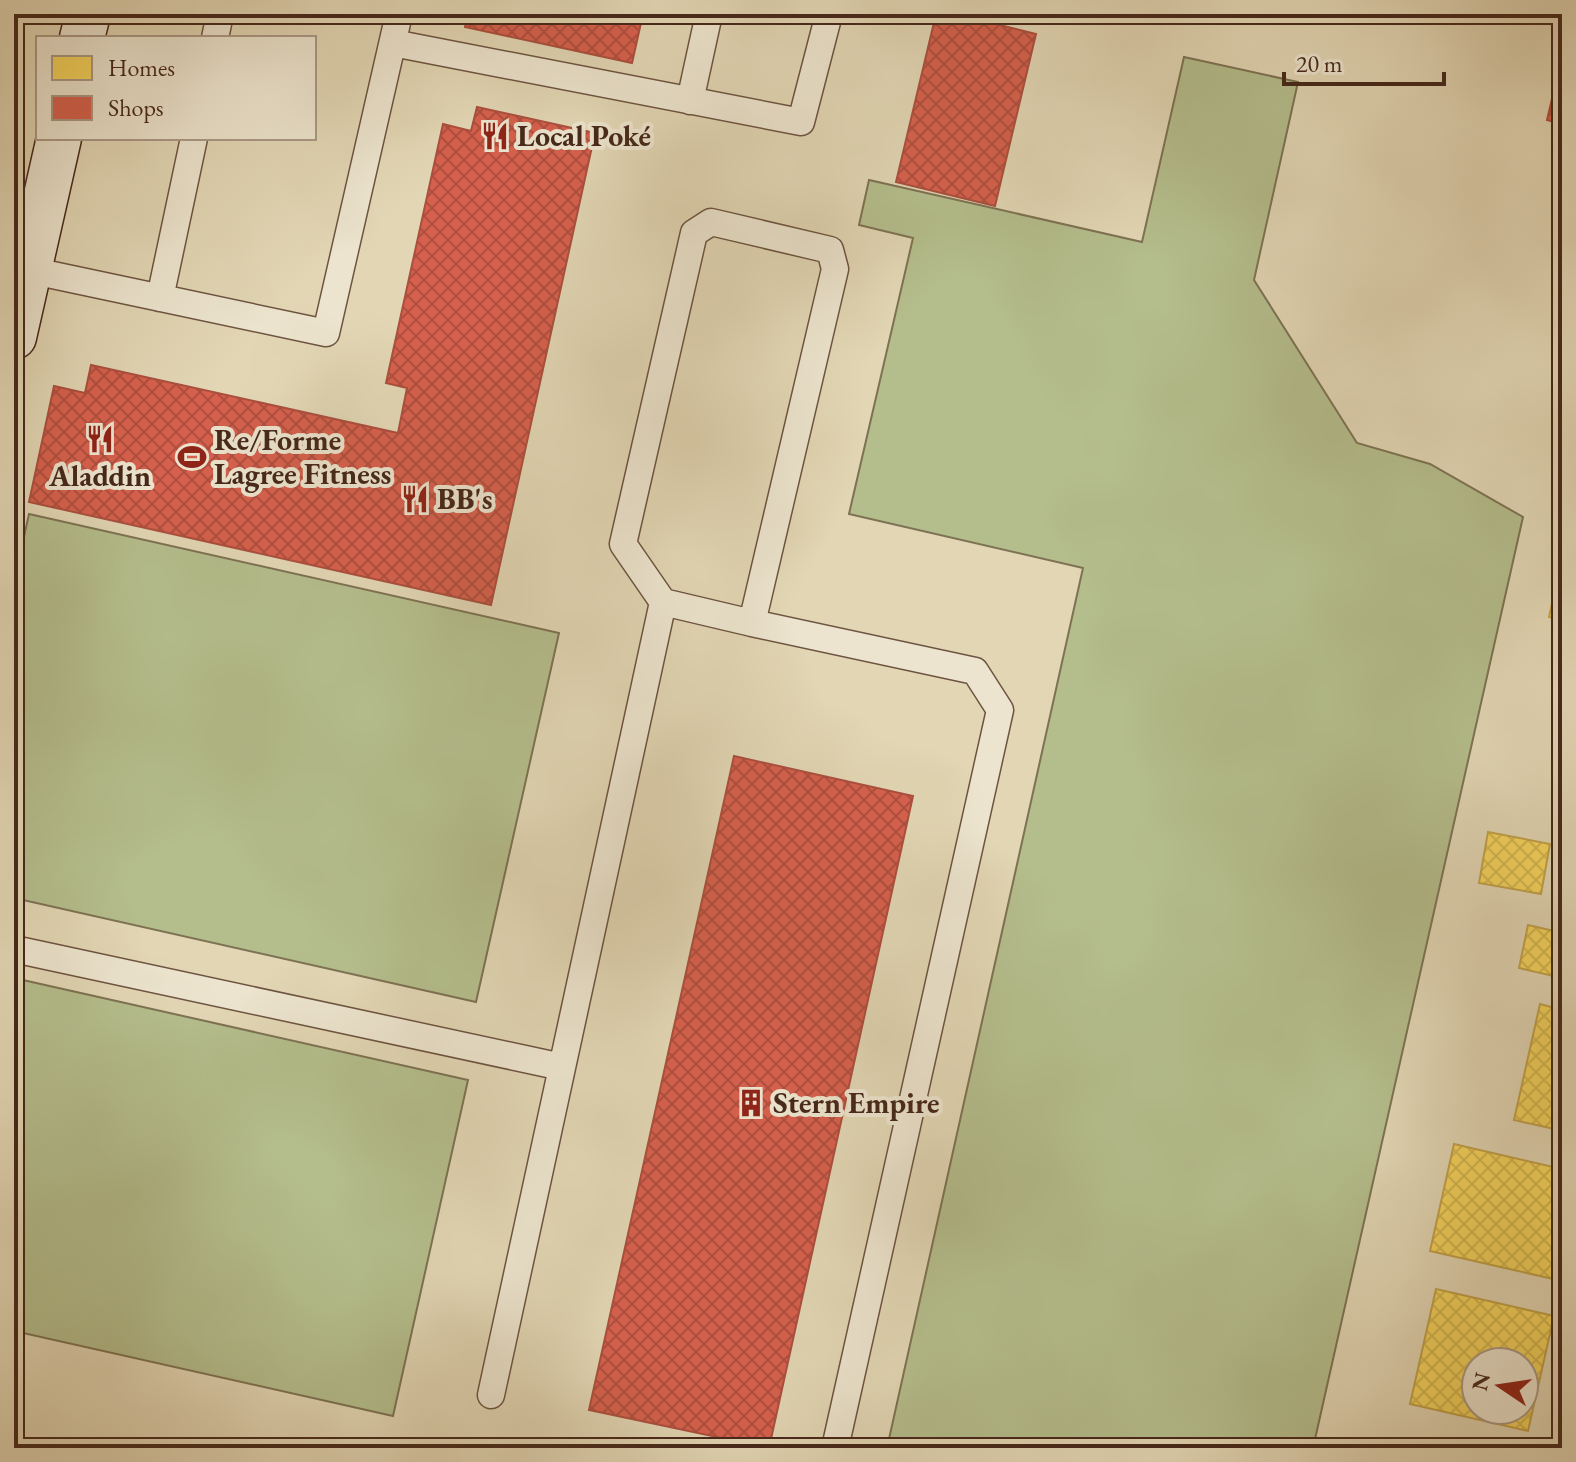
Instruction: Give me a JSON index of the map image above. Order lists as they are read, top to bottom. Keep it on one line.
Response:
{"places":{"restaurant":["Local Poké","Aladdin","BB's"],"sports":["Re/Forme Lagree Fitness"],"building":["Stern Empire"]},"legend":["Homes","Shops"],"scale_bar":"20 m","north":"left"}
